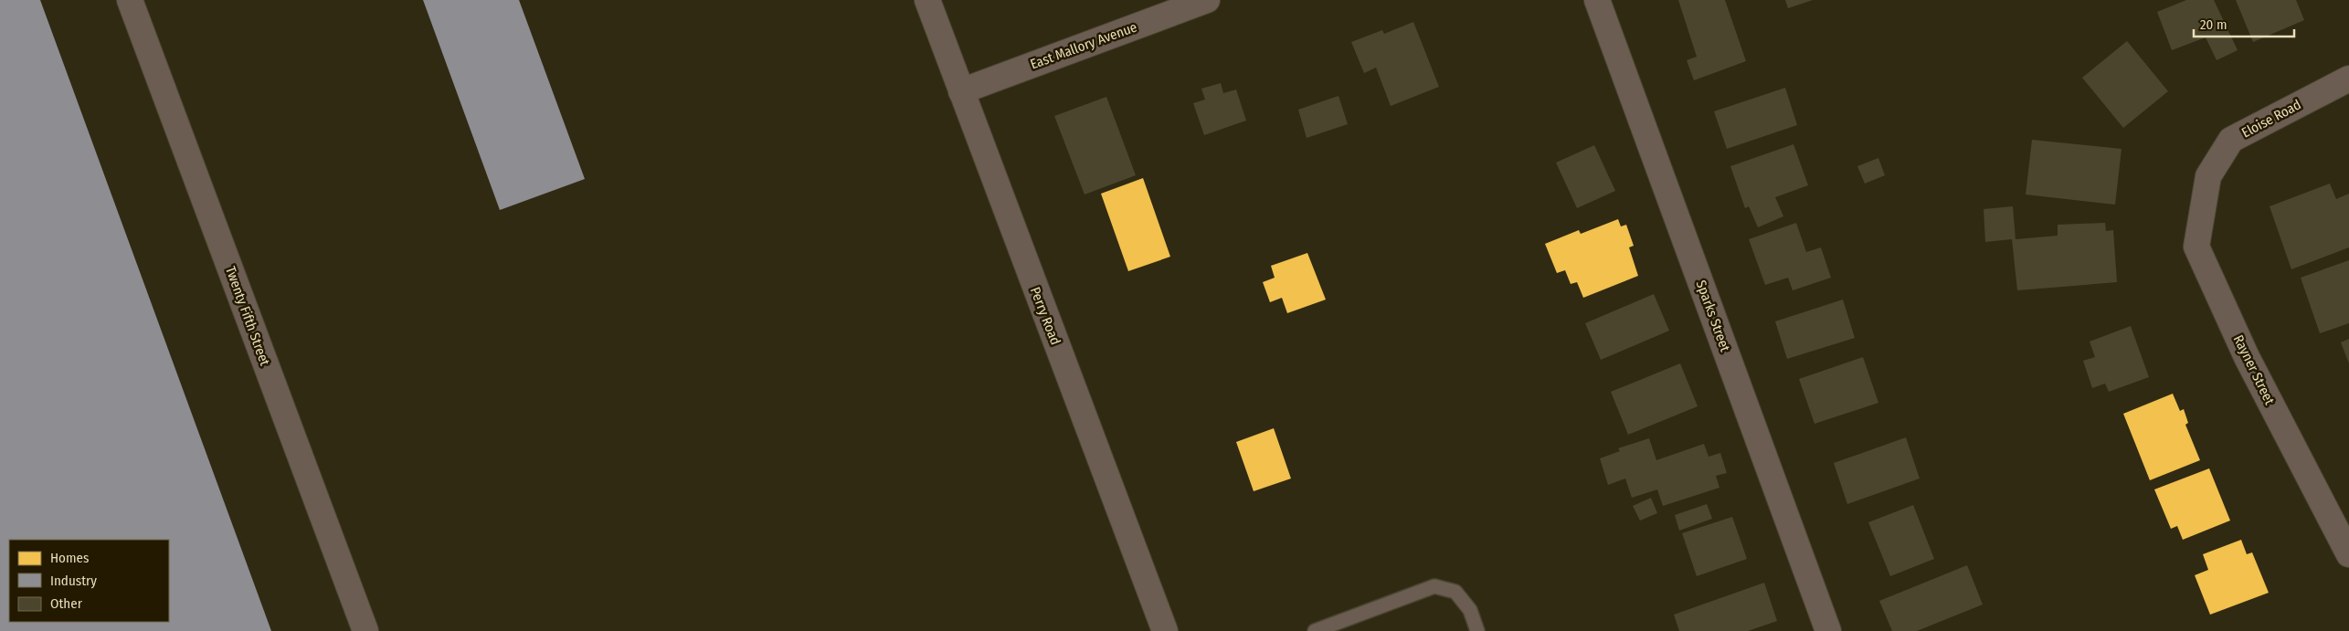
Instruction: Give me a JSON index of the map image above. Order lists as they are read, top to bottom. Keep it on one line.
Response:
{"streets":{"street":["East Mallory Avenue","Eloise Road","Twenty Fifth Street","Perry Road","Sparks Street","Rayner Street"]},"crossings":[["East Mallory Avenue","Perry Road"],["Eloise Road","Rayner Street"]],"legend":["Homes","Industry","Other"],"scale_bar":"20 m"}
